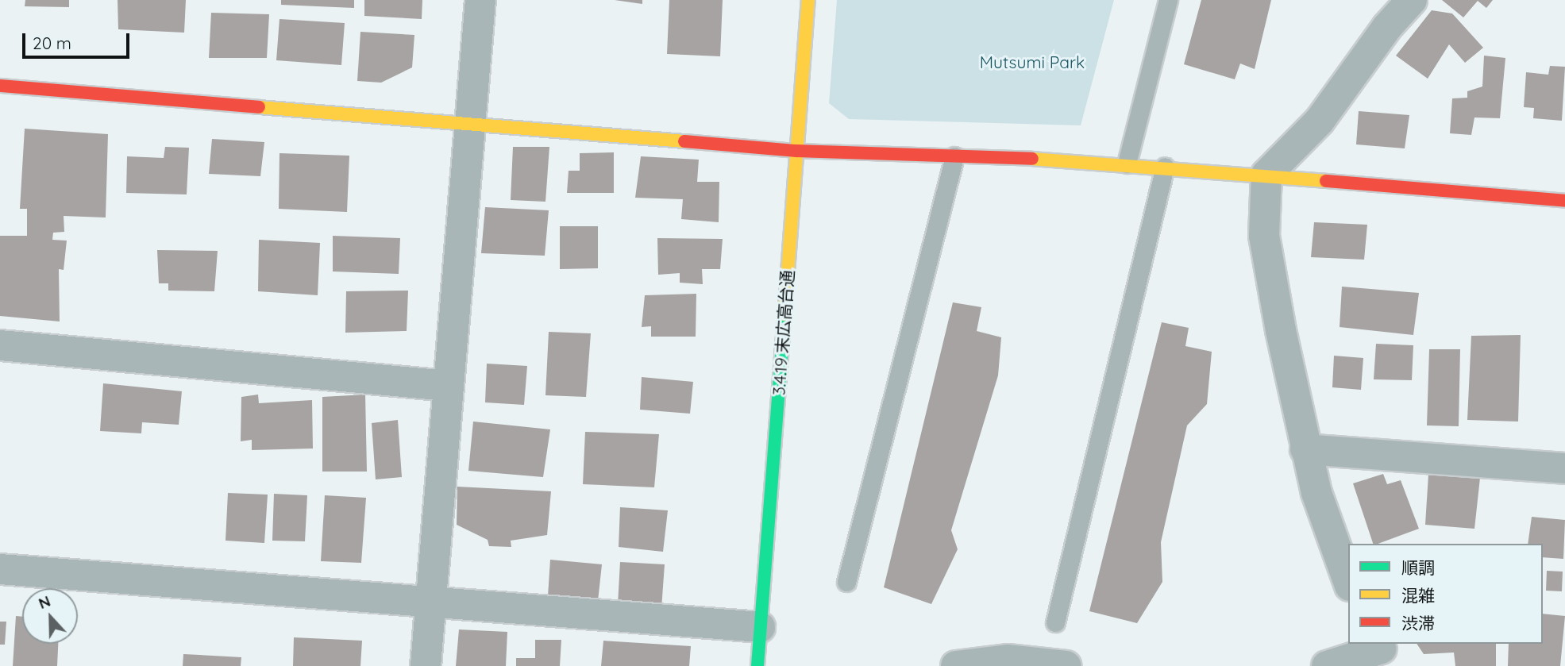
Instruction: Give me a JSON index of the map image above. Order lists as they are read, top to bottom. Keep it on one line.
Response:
{"streets":{"street":["3.4.19 末広高台通"]},"parks":["Mutsumi Park"],"legend":["順調","混雑","渋滞"],"scale_bar":"20 m","north":"top"}
